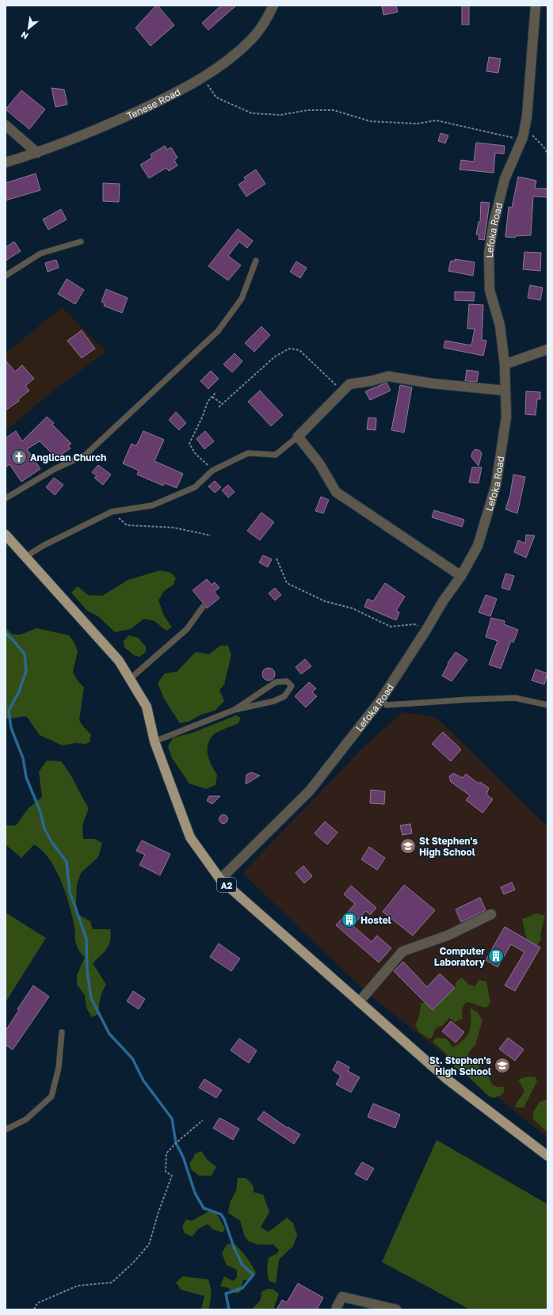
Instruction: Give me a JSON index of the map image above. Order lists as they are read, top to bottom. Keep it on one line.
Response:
{"streets":{"main road":["A2"],"street":["Tenese Road","Lefoka Road"]},"crossings":[["Lefoka Road","A2"]],"places":{"church":["Anglican Church"],"school or university":["St Stephen's High School","St. Stephen's High School"],"building":["Hostel","Computer Laboratory"]},"north":"bottom left"}
